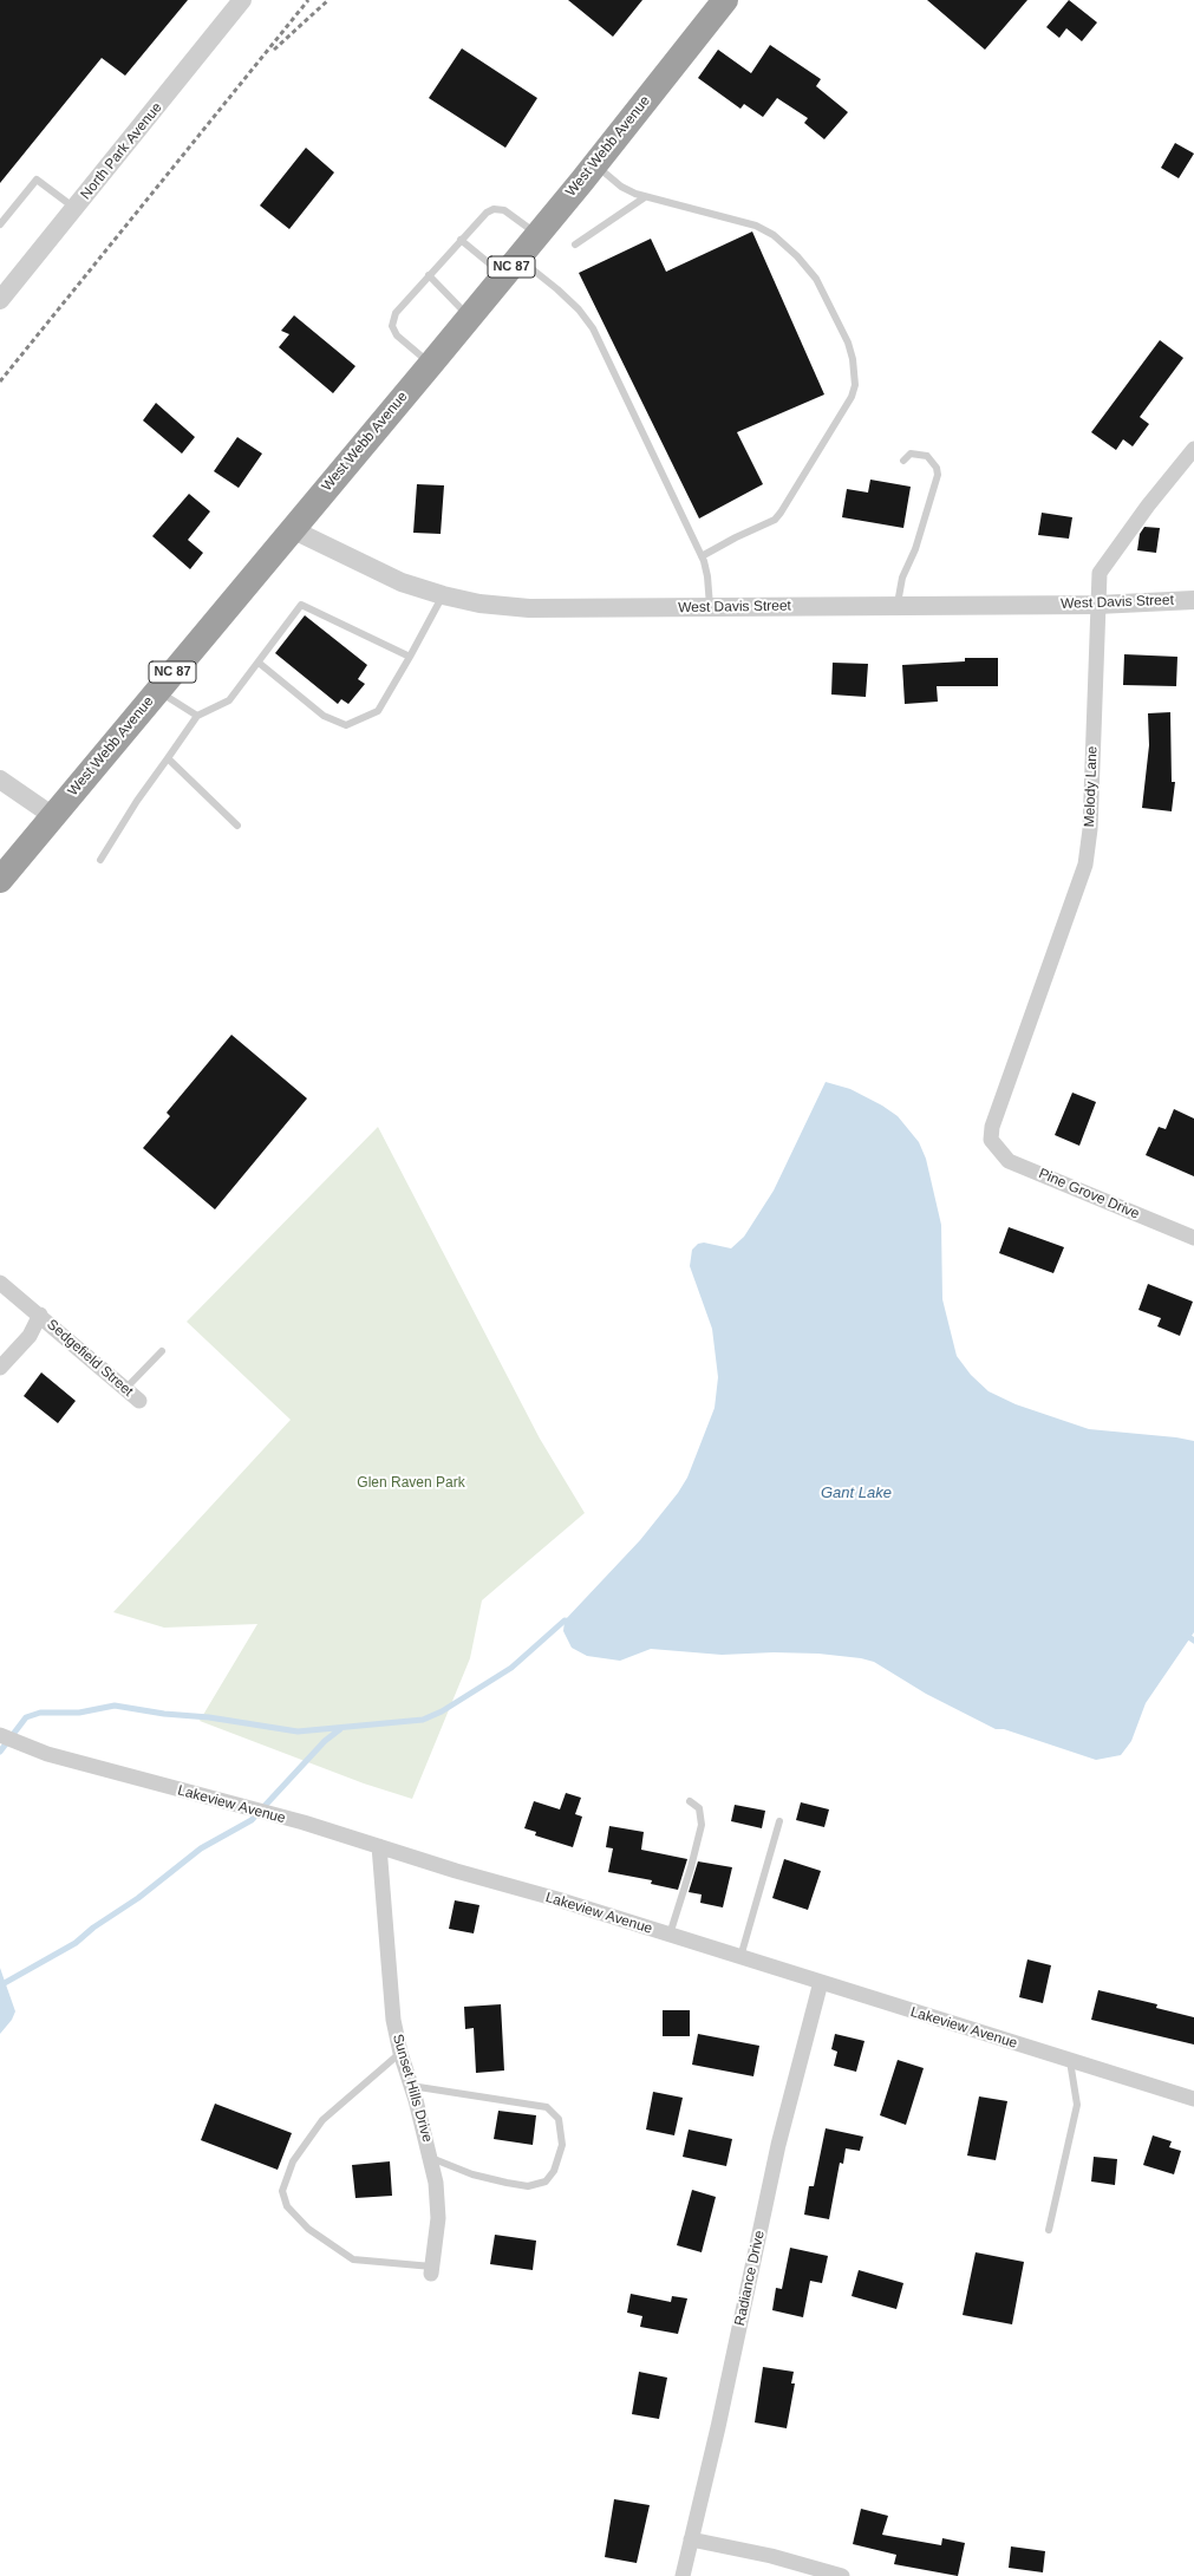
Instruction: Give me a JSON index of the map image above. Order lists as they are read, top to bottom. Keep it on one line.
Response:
{"streets":{"highway":["West Webb Avenue","NC 87"],"street":["North Park Avenue","West Davis Street","Melody Lane","Pine Grove Drive","Sedgefield Street","Lakeview Avenue","Sunset Hills Drive","Radiance Drive"]},"crossings":[["West Webb Avenue","West Davis Street"],["West Davis Street","Melody Lane"],["Melody Lane","Pine Grove Drive"],["Lakeview Avenue","Sunset Hills Drive"],["Lakeview Avenue","Radiance Drive"]],"water":["Gant Lake"],"parks":["Glen Raven Park"]}
